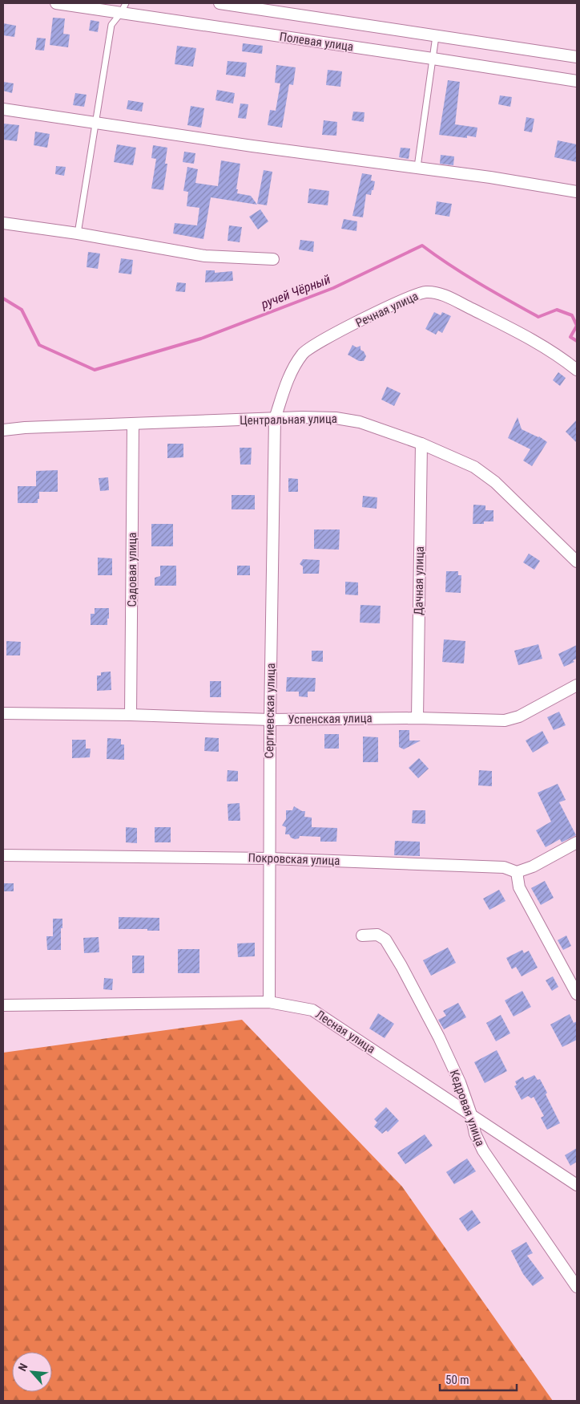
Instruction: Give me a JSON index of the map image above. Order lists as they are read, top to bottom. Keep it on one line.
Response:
{"streets":{"street":["Полевая улица","Речная улица","Центральная улица","Садовая улица","Дачная улица","Сергиевская улица","Успенская улица","Покровская улица","Лесная улица","Кедровая улица"]},"crossings":[["Речная улица","Центральная улица"],["Речная улица","Сергиевская улица"],["Центральная улица","Садовая улица"],["Центральная улица","Дачная улица"],["Центральная улица","Сергиевская улица"],["Садовая улица","Успенская улица"],["Дачная улица","Успенская улица"],["Сергиевская улица","Успенская улица"],["Сергиевская улица","Покровская улица"],["Сергиевская улица","Лесная улица"],["Лесная улица","Кедровая улица"]],"water":["ручей Чёрный"],"scale_bar":"50 m","north":"top left"}
